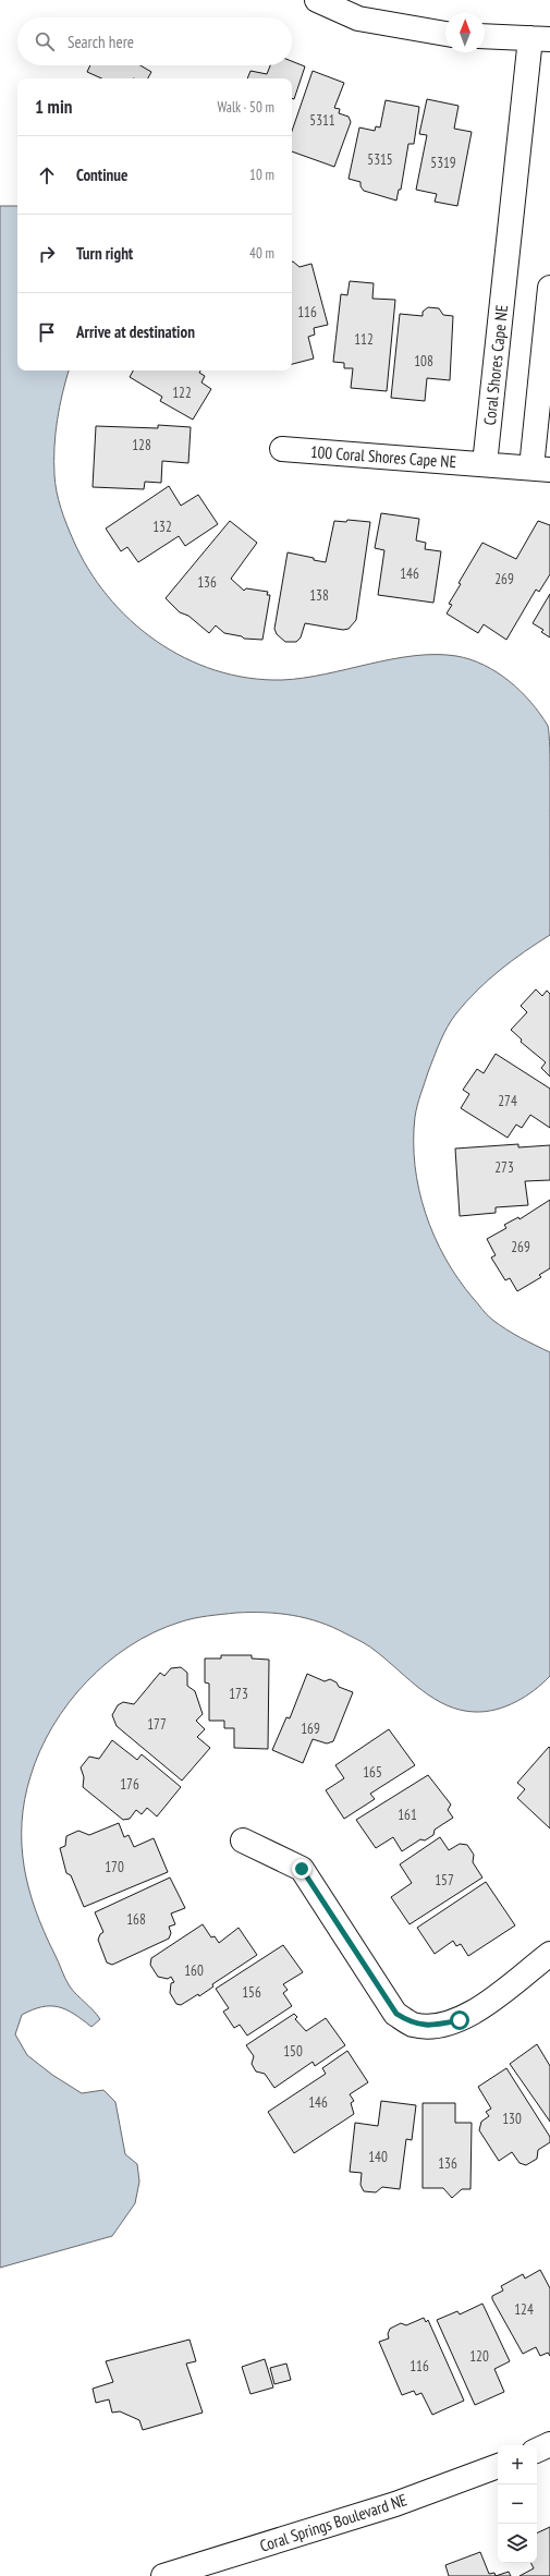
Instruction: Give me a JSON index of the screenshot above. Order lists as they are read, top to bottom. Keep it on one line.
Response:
{"streets":{"street":["Coral Shores Cape NE","100 Coral Shores Cape NE","Coral Springs Boulevard NE"]},"crossings":[["Coral Shores Cape NE","100 Coral Shores Cape NE"]],"house_numbers":["5311","5315","5319","116","112","108","122","128","132","146","269","136","138","274","273","269","173","177","169","165","176","161","170","157","168","160","156","150","146","130","140","136","124","120","116"],"north":"top","page":{"search":"Search here","heading":["1 min","Walk · 50 m"],"list":[["Continue","10 m"],["Turn right","40 m"],"Arrive at destination"],"map_buttons":["+","−"]}}
